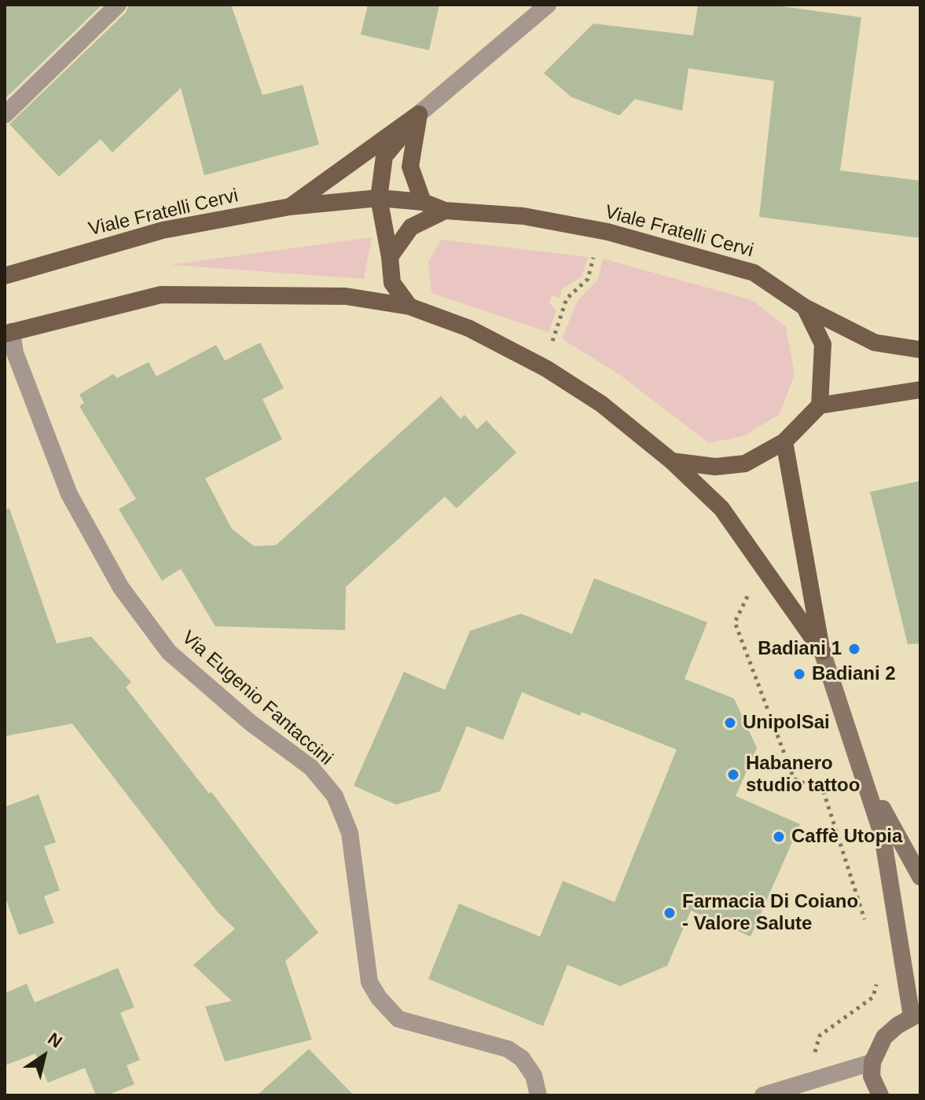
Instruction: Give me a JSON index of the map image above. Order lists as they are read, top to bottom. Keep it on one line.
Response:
{"streets":{"main road":["Viale Fratelli Cervi"],"street":["Via Eugenio Fantaccini"]},"places":["Badiani 1","Badiani 2","UnipolSai","Habanero studio tattoo","Caffè Utopia","Farmacia Di Coiano - Valore Salute"],"north":"top right"}
